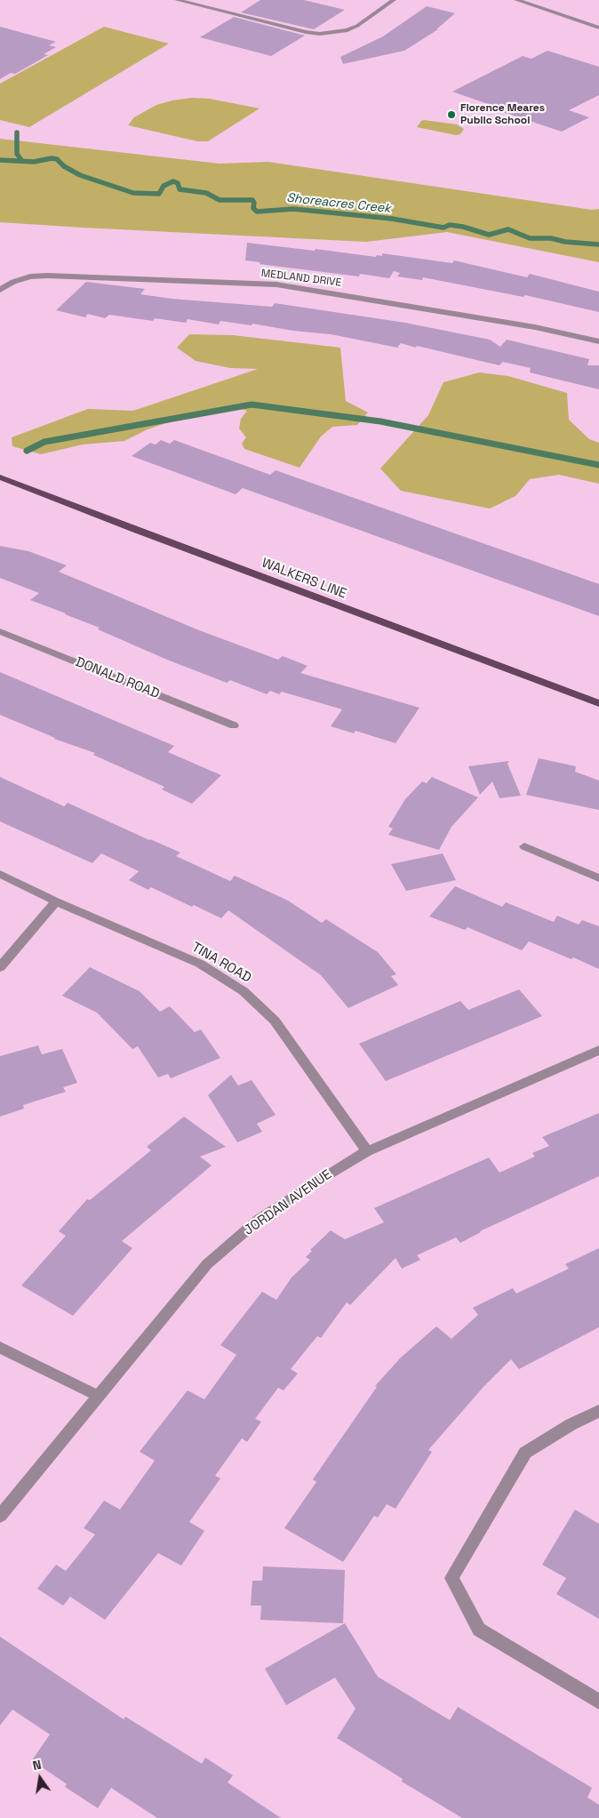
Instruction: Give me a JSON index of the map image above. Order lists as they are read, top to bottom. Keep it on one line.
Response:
{"streets":{"main road":["WALKERS LINE"],"street":["MEDLAND DRIVE","DONALD ROAD","TINA ROAD","JORDAN AVENUE"]},"crossings":[["TINA ROAD","JORDAN AVENUE"]],"water":["Shoreacres Creek"],"places":["Florence Meares Public School"],"north":"top"}
